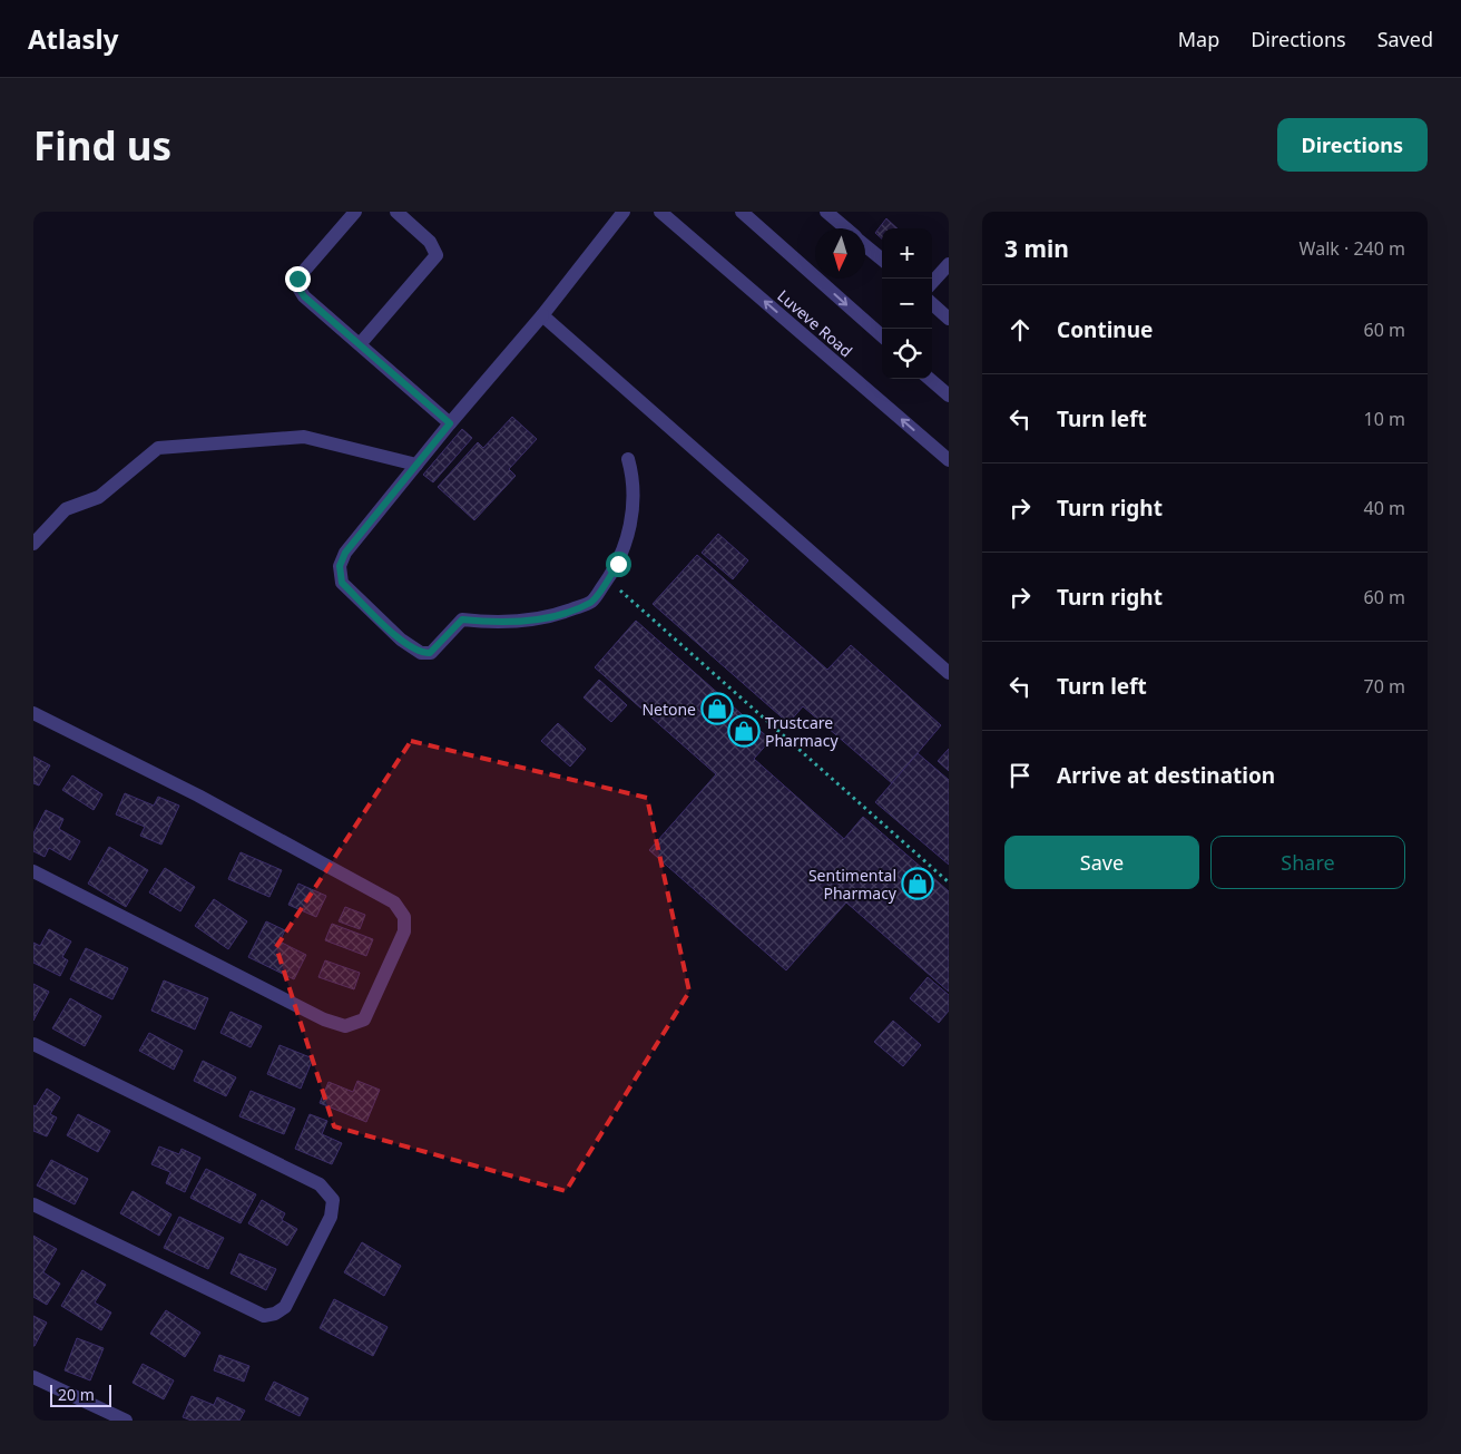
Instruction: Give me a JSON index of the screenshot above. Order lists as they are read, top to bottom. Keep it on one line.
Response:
{"streets":{"street":["Luveve Road"]},"places":{"shop":["Netone","Trustcare Pharmacy","Sentimental Pharmacy"]},"scale_bar":"20 m","north":"bottom","page":{"header":"Atlasly","nav":["Map","Directions","Saved"],"buttons":["Directions",["Save","Share"]],"title":"Find us","heading":["3 min","Walk · 240 m"],"map_buttons":["+","−"],"list":[["Continue","60 m"],["Turn left","10 m"],["Turn right","40 m"],["Turn right","60 m"],["Turn left","70 m"],"Arrive at destination"],"scale":"20 m"}}
